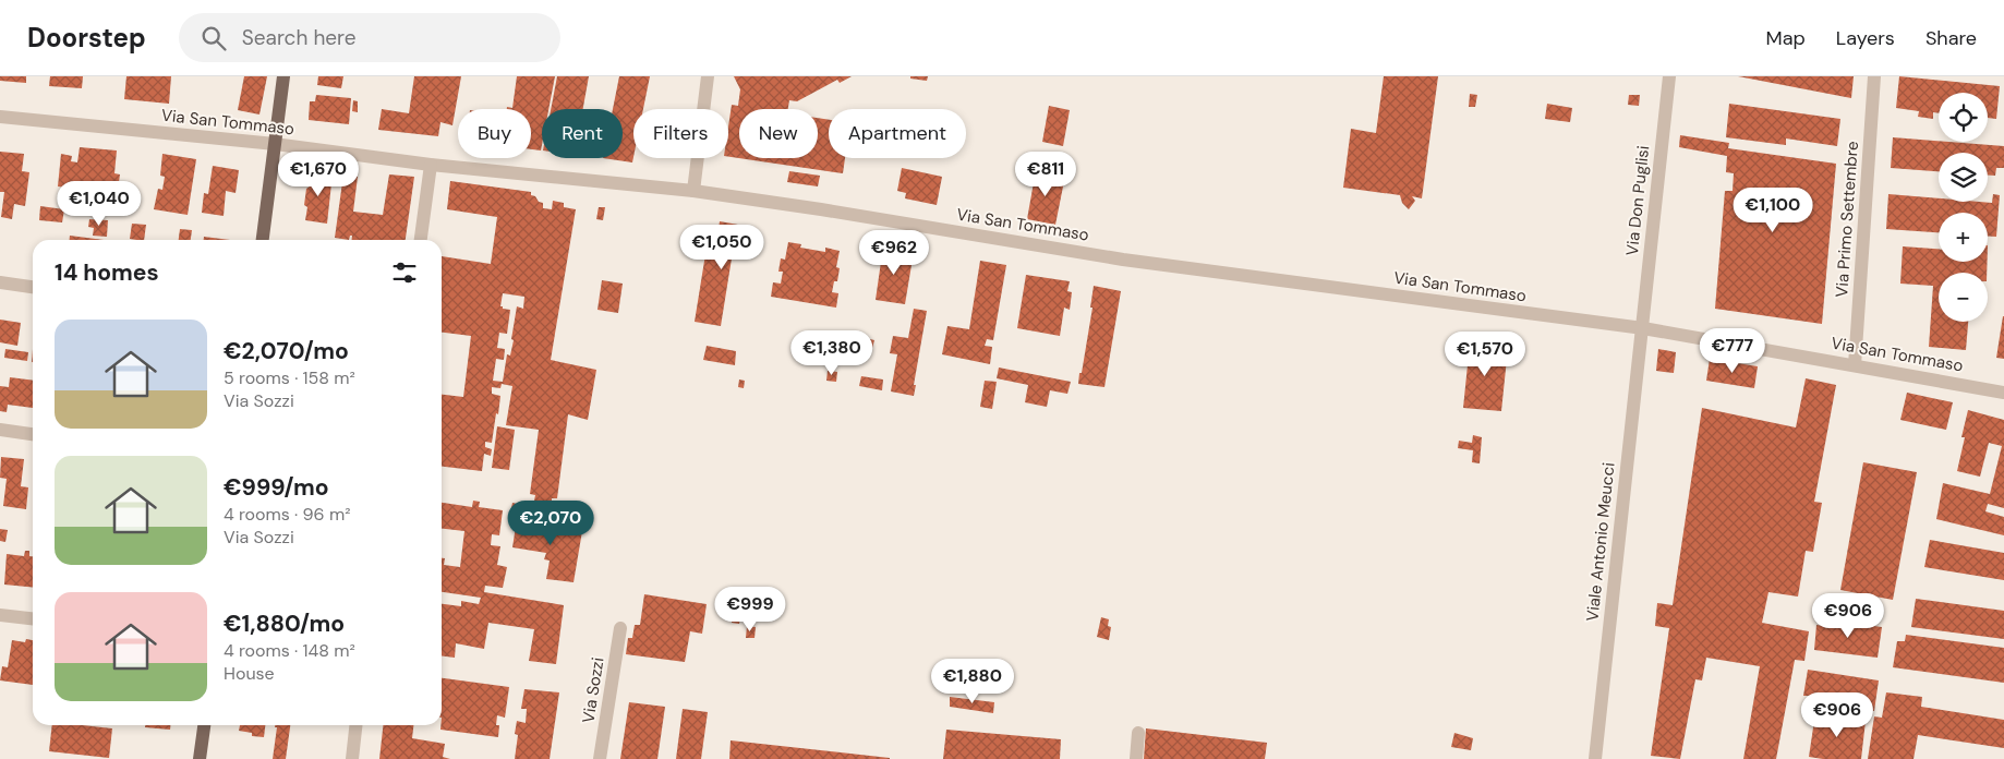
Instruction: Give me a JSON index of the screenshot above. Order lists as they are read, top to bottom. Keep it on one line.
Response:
{"streets":{"street":["Via San Tommaso","Via Don Puglisi","Via Primo Settembre","Viale Antonio Meucci","Via Sozzi"]},"crossings":[["Via San Tommaso","Via Don Puglisi"],["Via San Tommaso","Via Primo Settembre"],["Via San Tommaso","Viale Antonio Meucci"],["Via Don Puglisi","Viale Antonio Meucci"]],"page":{"header":"Doorstep","search":"Search here","nav":["Map","Layers","Share"],"map_buttons":["+","−"],"chip":["Buy","Rent","Filters","New","Apartment"],"price":["€1,670","€811","€1,040","€1,100","€1,050","€962","€777","€1,380","€1,570","€2,070","€999","€906","€1,880","€906"],"heading":"14 homes","list":[{"name":"€2,070/mo","note":"5 rooms · 158 m² · Via Sozzi"},{"name":"€999/mo","note":"4 rooms · 96 m² · Via Sozzi"},{"name":"€1,880/mo","note":"4 rooms · 148 m² · House"}]}}
